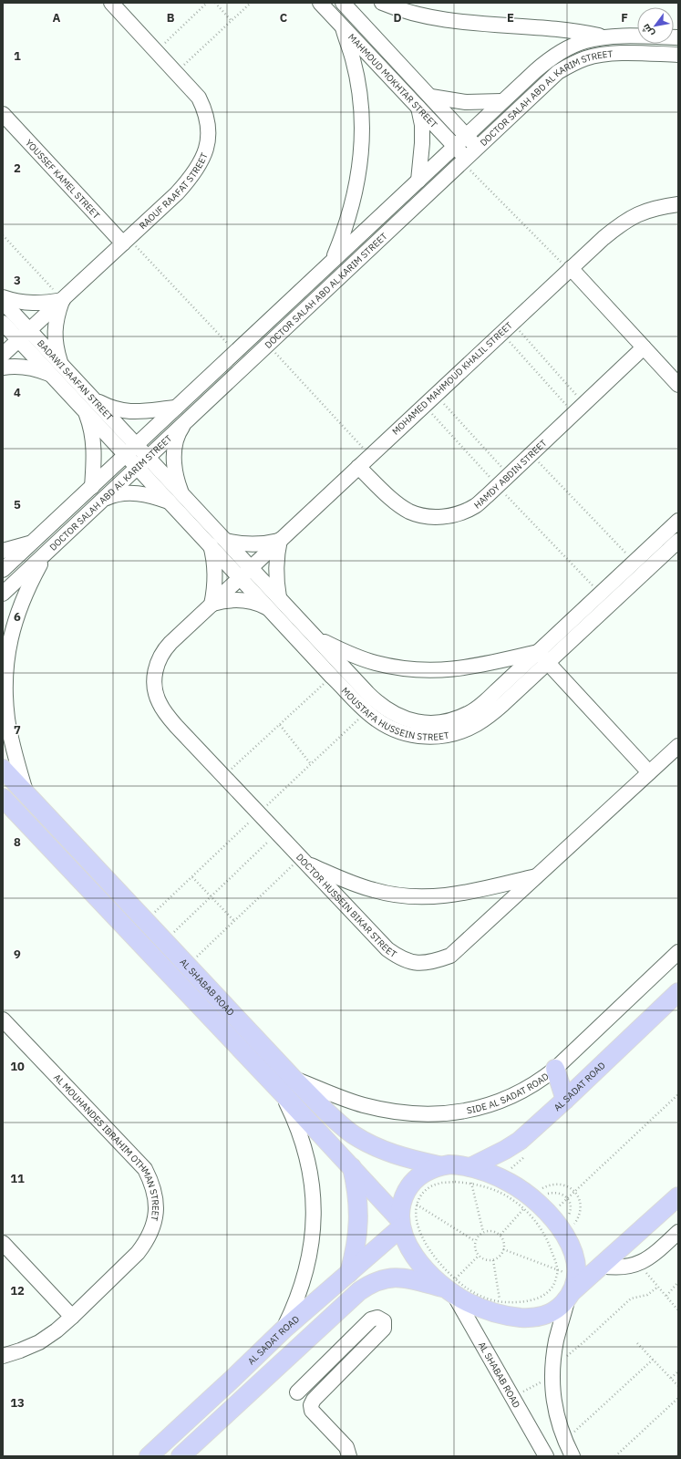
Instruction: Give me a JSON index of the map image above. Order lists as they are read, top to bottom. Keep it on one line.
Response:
{"streets":{"main road":["AL SHABAB ROAD","AL SADAT ROAD"],"street":["MAHMOUD MOKHTAR STREET","DOCTOR SALAH ABD AL KARIM STREET","YOUSSEF KAMEL STREET","RAOUF RAAFAT STREET","MOHAMED MAHMOUD KHALIL STREET","BADAWI SAAFAN STREET","HAMDY ABDIN STREET","MOUSTAFA HUSSEIN STREET","DOCTOR HUSSEIN BIKAR STREET","SIDE AL SADAT ROAD","AL MOUHANDES IBRAHIM OTHMAN STREET"]},"crossings":[["MAHMOUD MOKHTAR STREET","DOCTOR SALAH ABD AL KARIM STREET"],["DOCTOR SALAH ABD AL KARIM STREET","BADAWI SAAFAN STREET"],["DOCTOR SALAH ABD AL KARIM STREET","MOUSTAFA HUSSEIN STREET"],["YOUSSEF KAMEL STREET","RAOUF RAAFAT STREET"],["RAOUF RAAFAT STREET","BADAWI SAAFAN STREET"],["MOHAMED MAHMOUD KHALIL STREET","HAMDY ABDIN STREET"],["MOHAMED MAHMOUD KHALIL STREET","MOUSTAFA HUSSEIN STREET"],["MOHAMED MAHMOUD KHALIL STREET","DOCTOR HUSSEIN BIKAR STREET"],["BADAWI SAAFAN STREET","MOUSTAFA HUSSEIN STREET"],["MOUSTAFA HUSSEIN STREET","DOCTOR HUSSEIN BIKAR STREET"],["AL SHABAB ROAD","AL SADAT ROAD"],["AL SHABAB ROAD","SIDE AL SADAT ROAD"]],"north":"bottom left","grid":{"columns":["A","B","C","D","E","F"],"rows":["1","2","3","4","5","6","7","8","9","10","11","12","13"]}}
